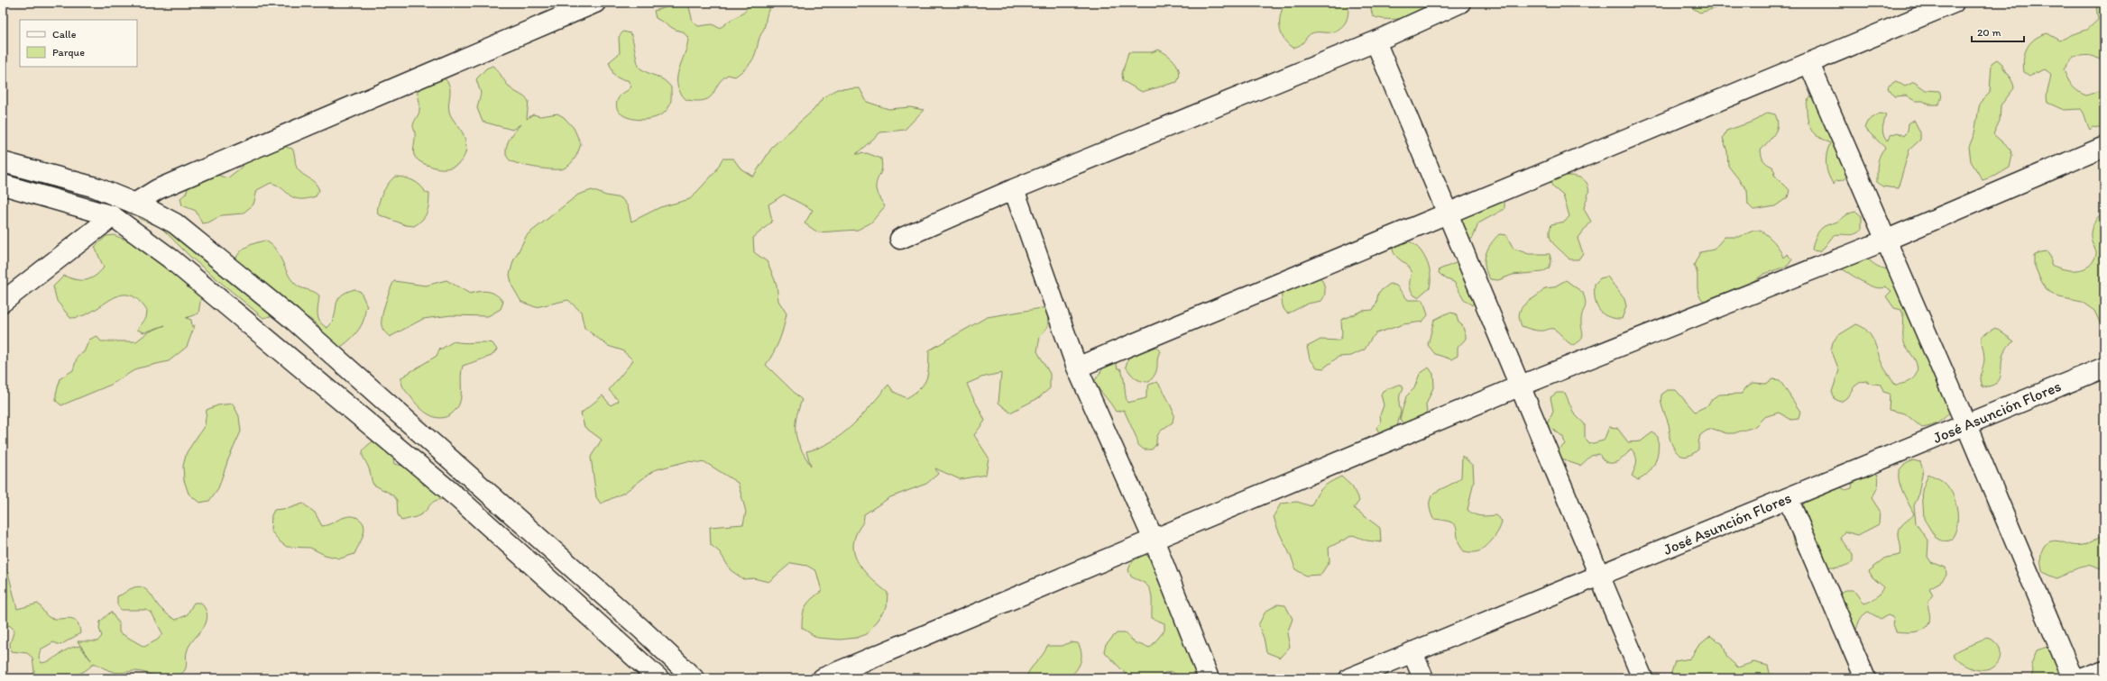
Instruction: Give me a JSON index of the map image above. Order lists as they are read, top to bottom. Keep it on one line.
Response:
{"streets":{"street":["José Asunción Flores"]},"legend":["Calle","Parque"],"scale_bar":"20 m"}
